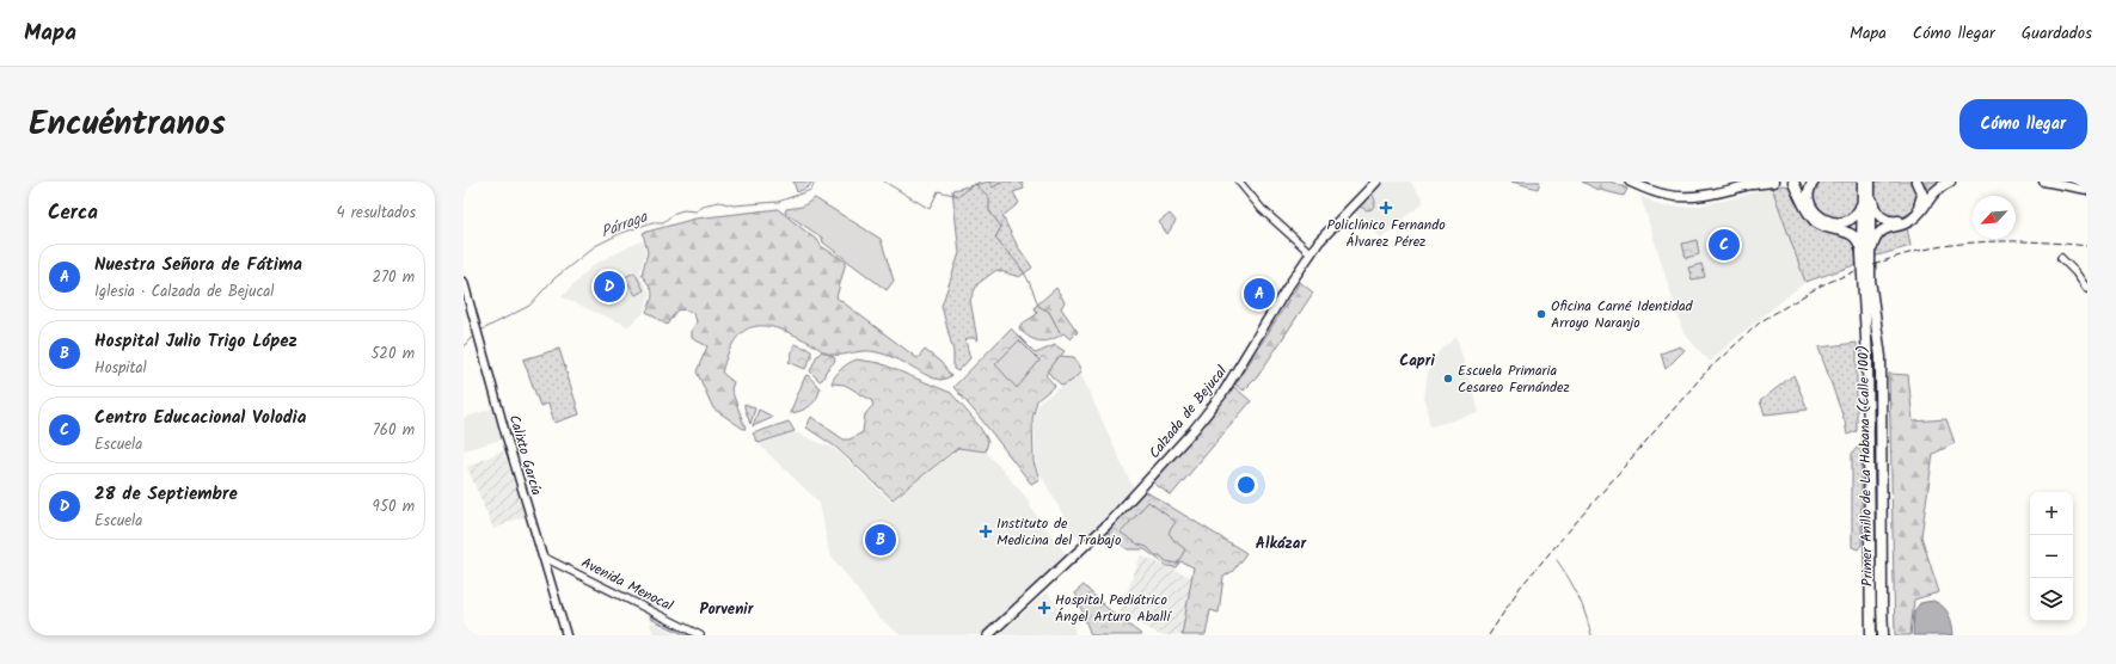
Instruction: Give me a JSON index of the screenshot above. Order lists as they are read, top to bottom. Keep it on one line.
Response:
{"streets":{"highway":["Primer Anillo de La Habana (Calle 100)"],"main road":["Calzada de Bejucal","Calixto García"],"street":["Avenida Menocal"]},"crossings":[["Calixto García","Avenida Menocal"]],"districts":["Capri","Alkázar","Porvenir"],"water":["Párraga"],"places":{"health":["Policlínico Fernando Álvarez Pérez","Instituto de Medicina del Trabajo","Hospital Pediátrico Ángel Arturo Aballí"],"other":["Oficina Carné Identidad Arroyo Naranjo","Escuela Primaria Cesareo Fernández"]},"north":"bottom left","page":{"header":"Mapa","nav":["Mapa","Cómo llegar","Guardados"],"title":"Encuéntranos","buttons":"Cómo llegar","heading":["Cerca","4 resultados"],"pins":["C","D","A","B"],"list":[{"mark":"A","name":"Nuestra Señora de Fátima","note":"Iglesia · Calzada de Bejucal","value":"270 m"},{"mark":"B","name":"Hospital Julio Trigo López","note":"Hospital","value":"520 m"},{"mark":"C","name":"Centro Educacional Volodia","note":"Escuela","value":"760 m"},{"mark":"D","name":"28 de Septiembre","note":"Escuela","value":"950 m"}],"map_buttons":["+","−"]}}
